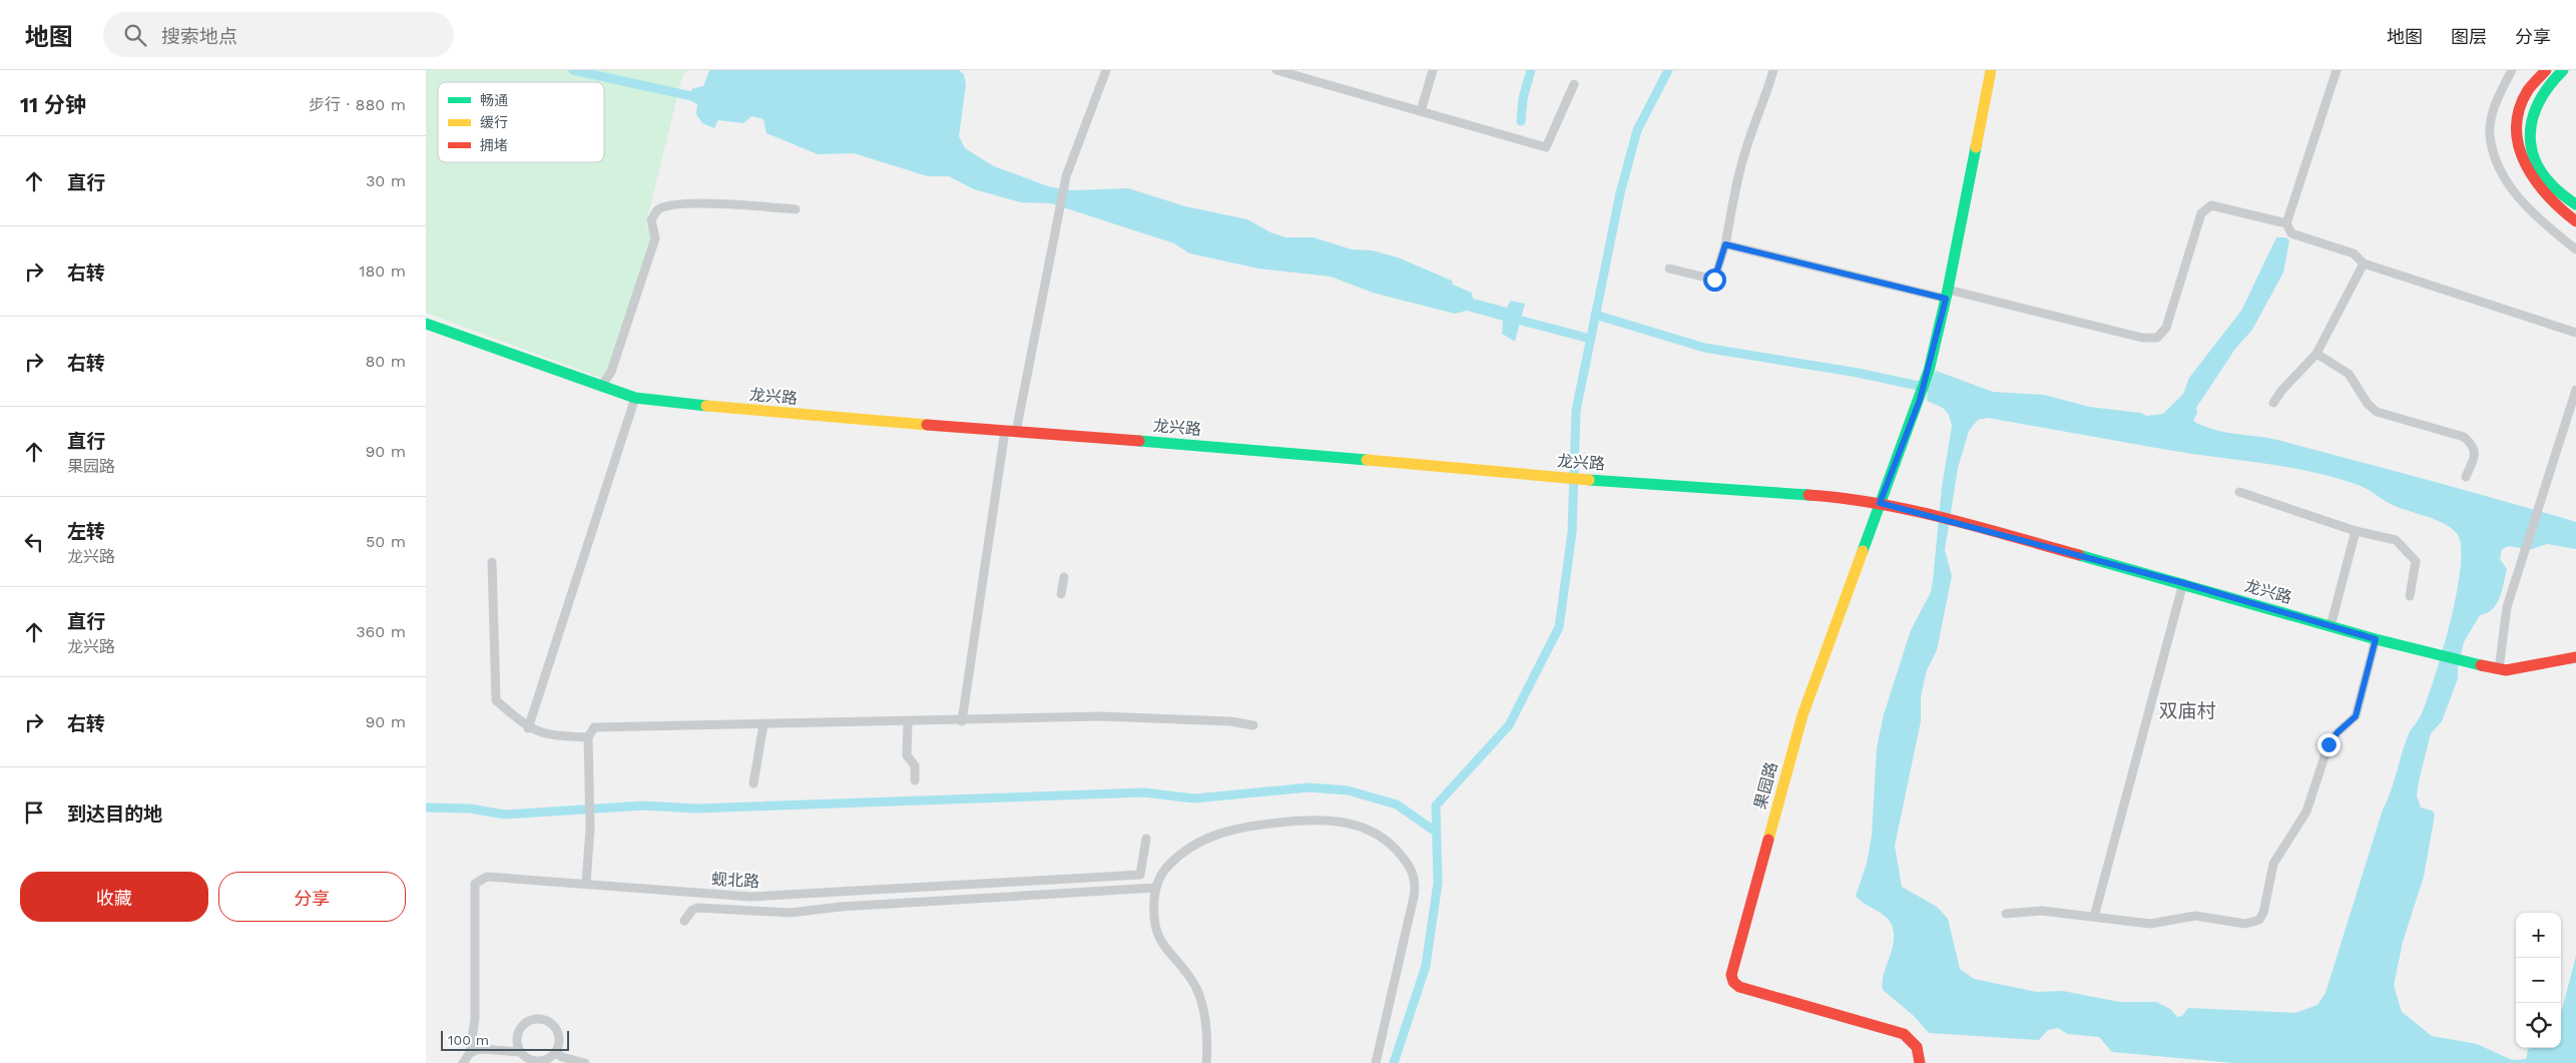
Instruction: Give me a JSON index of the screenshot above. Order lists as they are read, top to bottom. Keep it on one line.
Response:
{"streets":{"main road":["龙兴路","果园路"],"street":["蚬北路"]},"crossings":[["龙兴路","果园路"]],"districts":["双庙村"],"legend":["畅通","缓行","拥堵"],"scale_bar":"100 m","page":{"header":"地图","search":"搜索地点","nav":["地图","图层","分享"],"heading":["11 分钟","步行 · 880 m"],"list":[["直行","30 m"],["右转","180 m"],["右转","80 m"],["直行","果园路","90 m"],["左转","龙兴路","50 m"],["直行","龙兴路","360 m"],["右转","90 m"],"到达目的地"],"buttons":["收藏","分享"],"map_buttons":["+","−"],"scale":"100 m"}}
